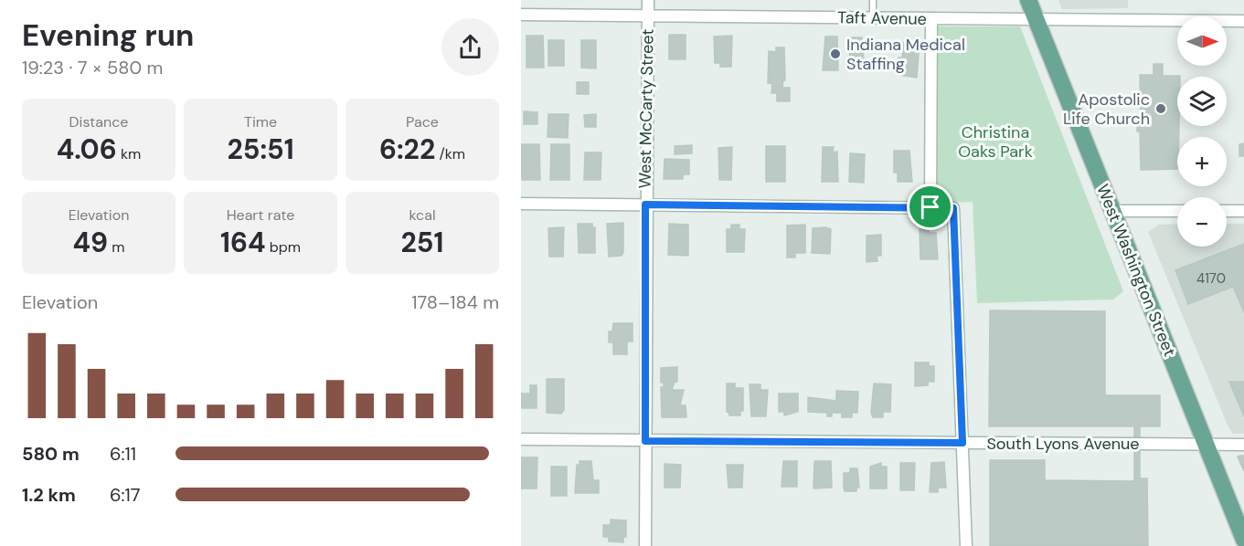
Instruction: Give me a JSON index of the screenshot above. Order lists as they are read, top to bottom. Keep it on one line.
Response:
{"streets":{"main road":["West Washington Street"],"street":["Taft Avenue","West McCarty Street","South Lyons Avenue"]},"crossings":[["Taft Avenue","West McCarty Street"],["Taft Avenue","West Washington Street"],["West McCarty Street","South Lyons Avenue"],["West Washington Street","South Lyons Avenue"]],"parks":["Christina Oaks Park"],"places":["Indiana Medical Staffing","Apostolic Life Church"],"house_numbers":["4170"],"north":"right","page":{"heading":["Evening run","19:23 · 7 × 580 m"],"map_buttons":["+","−"],"stats":[["Distance","4.06 km"],["Time","25:51"],["Pace","6:22 /km"],["Elevation","49 m"],["Heart rate","164 bpm"],["kcal","251"]],"chart":["Elevation","178–184 m"],"list":[{"name":"580 m","note":"6:11"},{"name":"1.2 km","note":"6:17"}]}}
